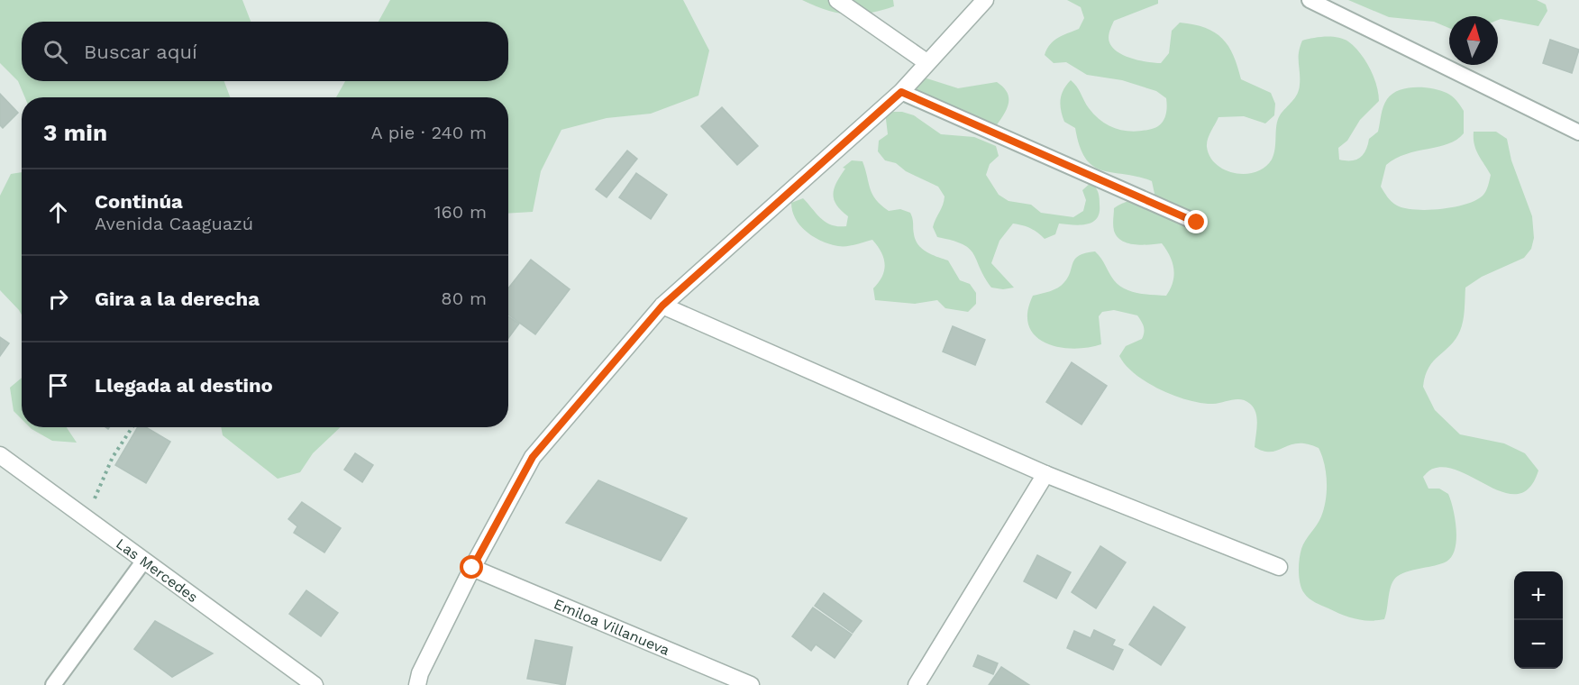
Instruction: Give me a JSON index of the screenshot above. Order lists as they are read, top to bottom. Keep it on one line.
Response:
{"streets":{"street":["Las Mercedes","Emiloa Villanueva"]},"north":"top","page":{"search":"Buscar aquí","heading":["3 min","A pie · 240 m"],"list":[["Continúa","Avenida Caaguazú","160 m"],["Gira a la derecha","80 m"],"Llegada al destino"],"map_buttons":["+","−"]}}
